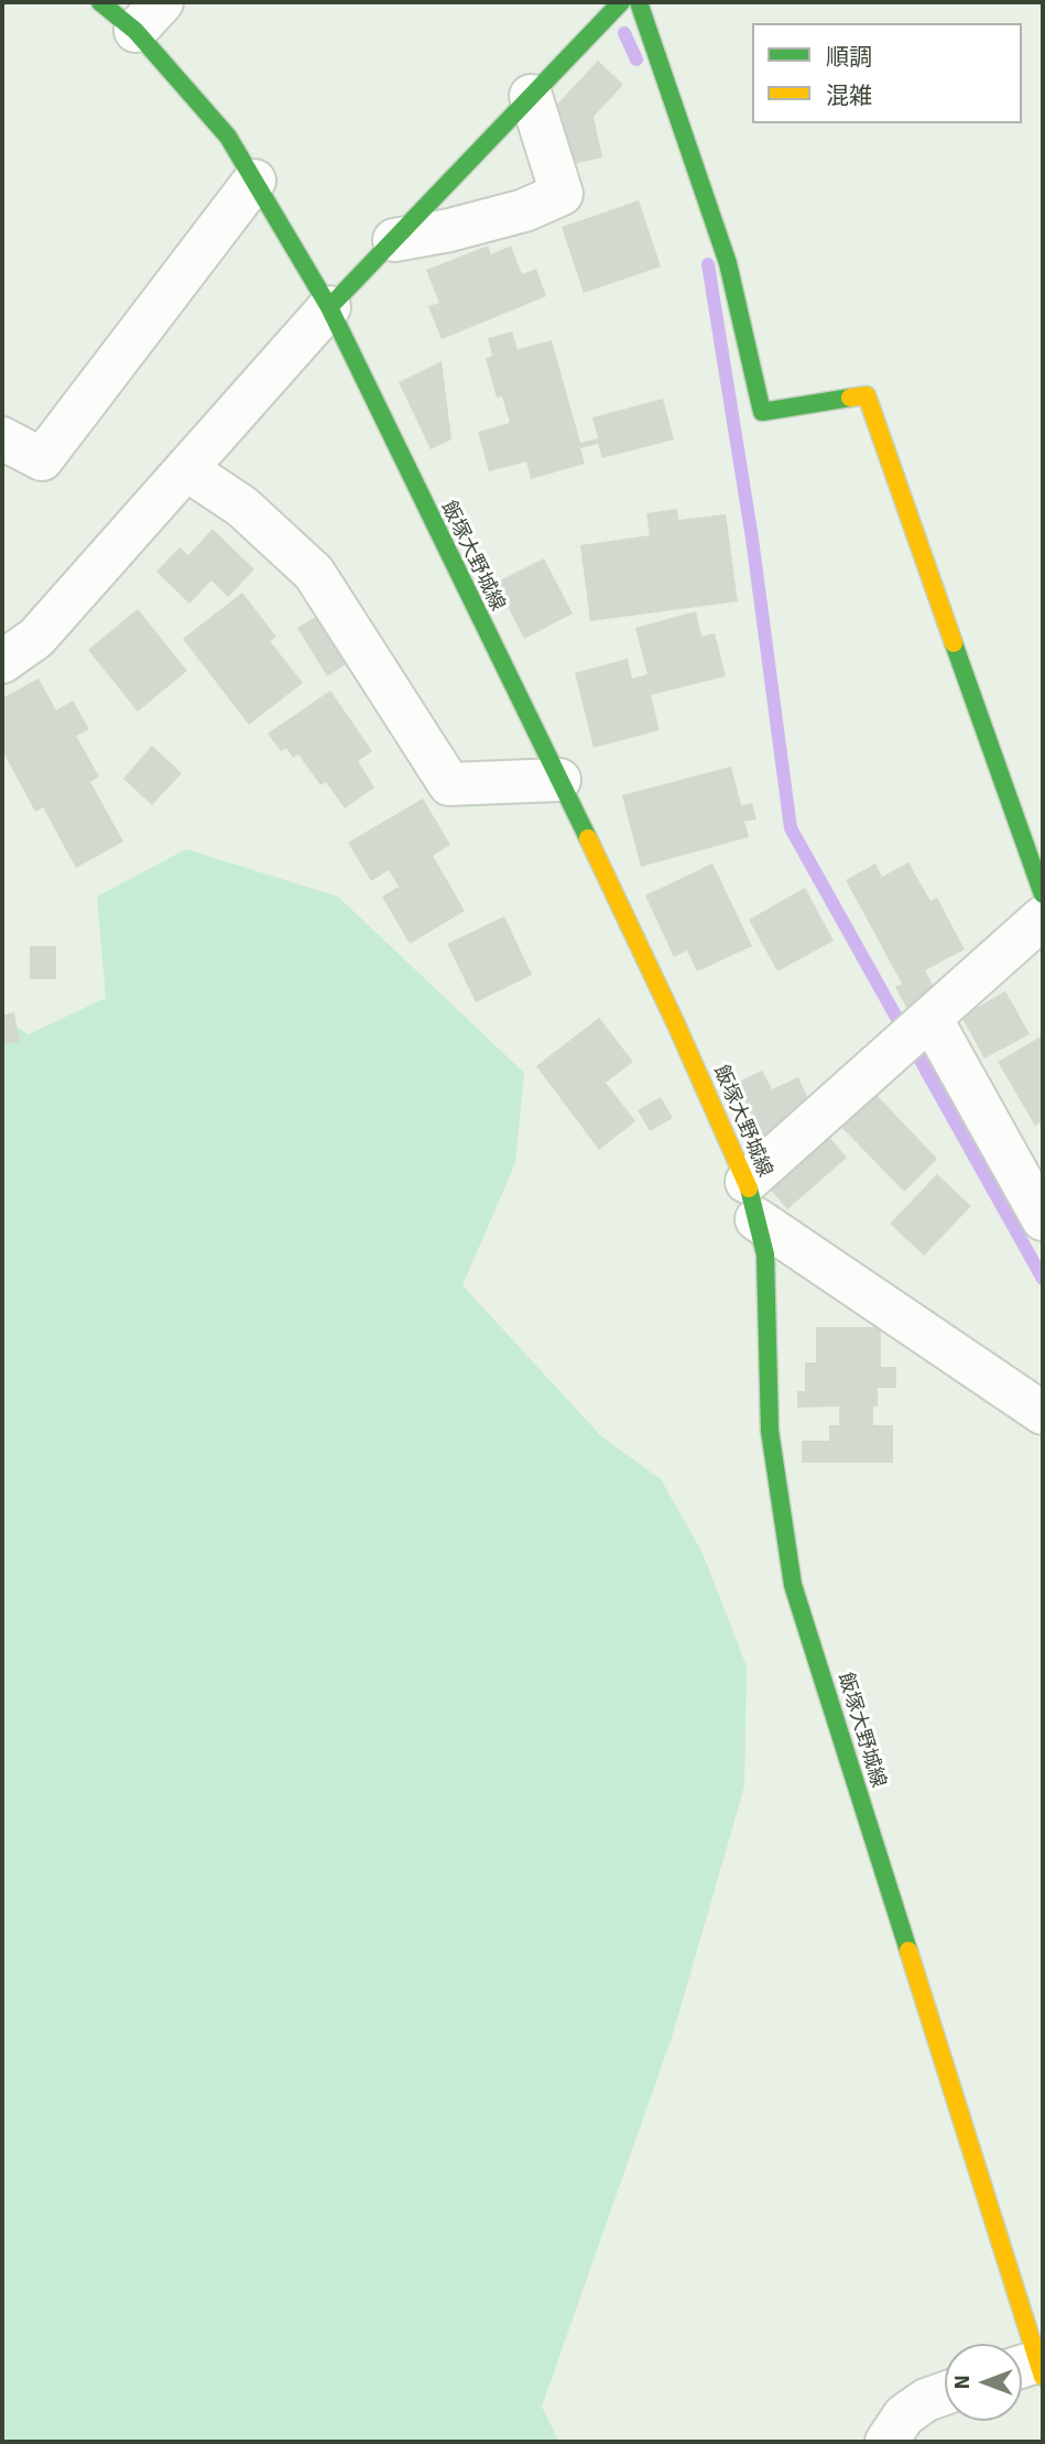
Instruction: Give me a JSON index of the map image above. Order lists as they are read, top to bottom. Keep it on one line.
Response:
{"streets":{"main road":["飯塚大野城線"]},"legend":["順調","混雑"],"north":"left"}
